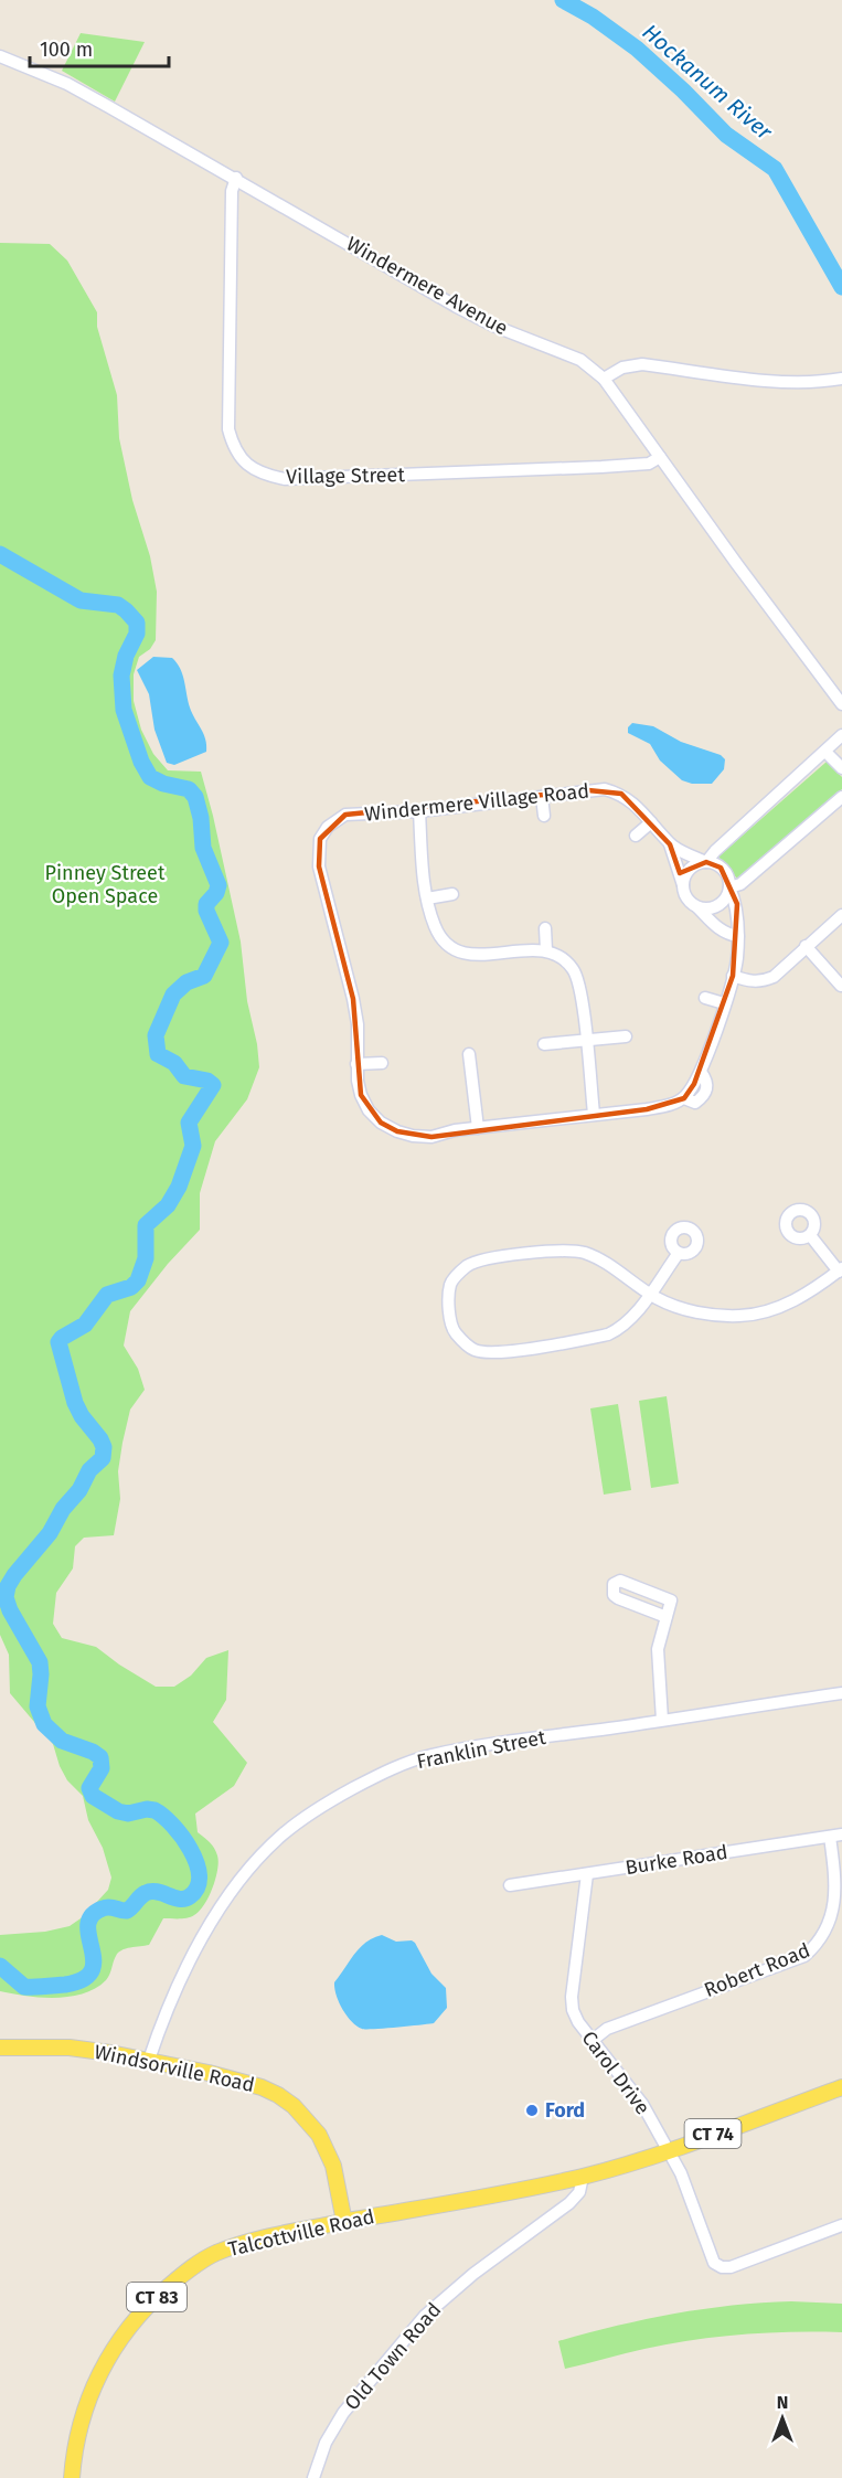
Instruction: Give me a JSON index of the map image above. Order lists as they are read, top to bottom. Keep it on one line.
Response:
{"streets":{"main road":["Windsorville Road","CT 74","Talcottville Road","CT 83"],"street":["Windermere Avenue","Village Street","Windermere Village Road","Franklin Street","Burke Road","Robert Road","Carol Drive","Old Town Road"]},"crossings":[["Windermere Avenue","Village Street"],["Franklin Street","Windsorville Road"],["Burke Road","Robert Road"],["Burke Road","Carol Drive"],["Robert Road","Carol Drive"],["Windsorville Road","Talcottville Road"],["Carol Drive","CT 74"],["CT 74","Talcottville Road"],["CT 74","Old Town Road"],["Talcottville Road","Old Town Road"]],"water":["Hockanum River"],"parks":["Pinney Street Open Space"],"places":["Ford"],"scale_bar":"100 m","north":"top"}
